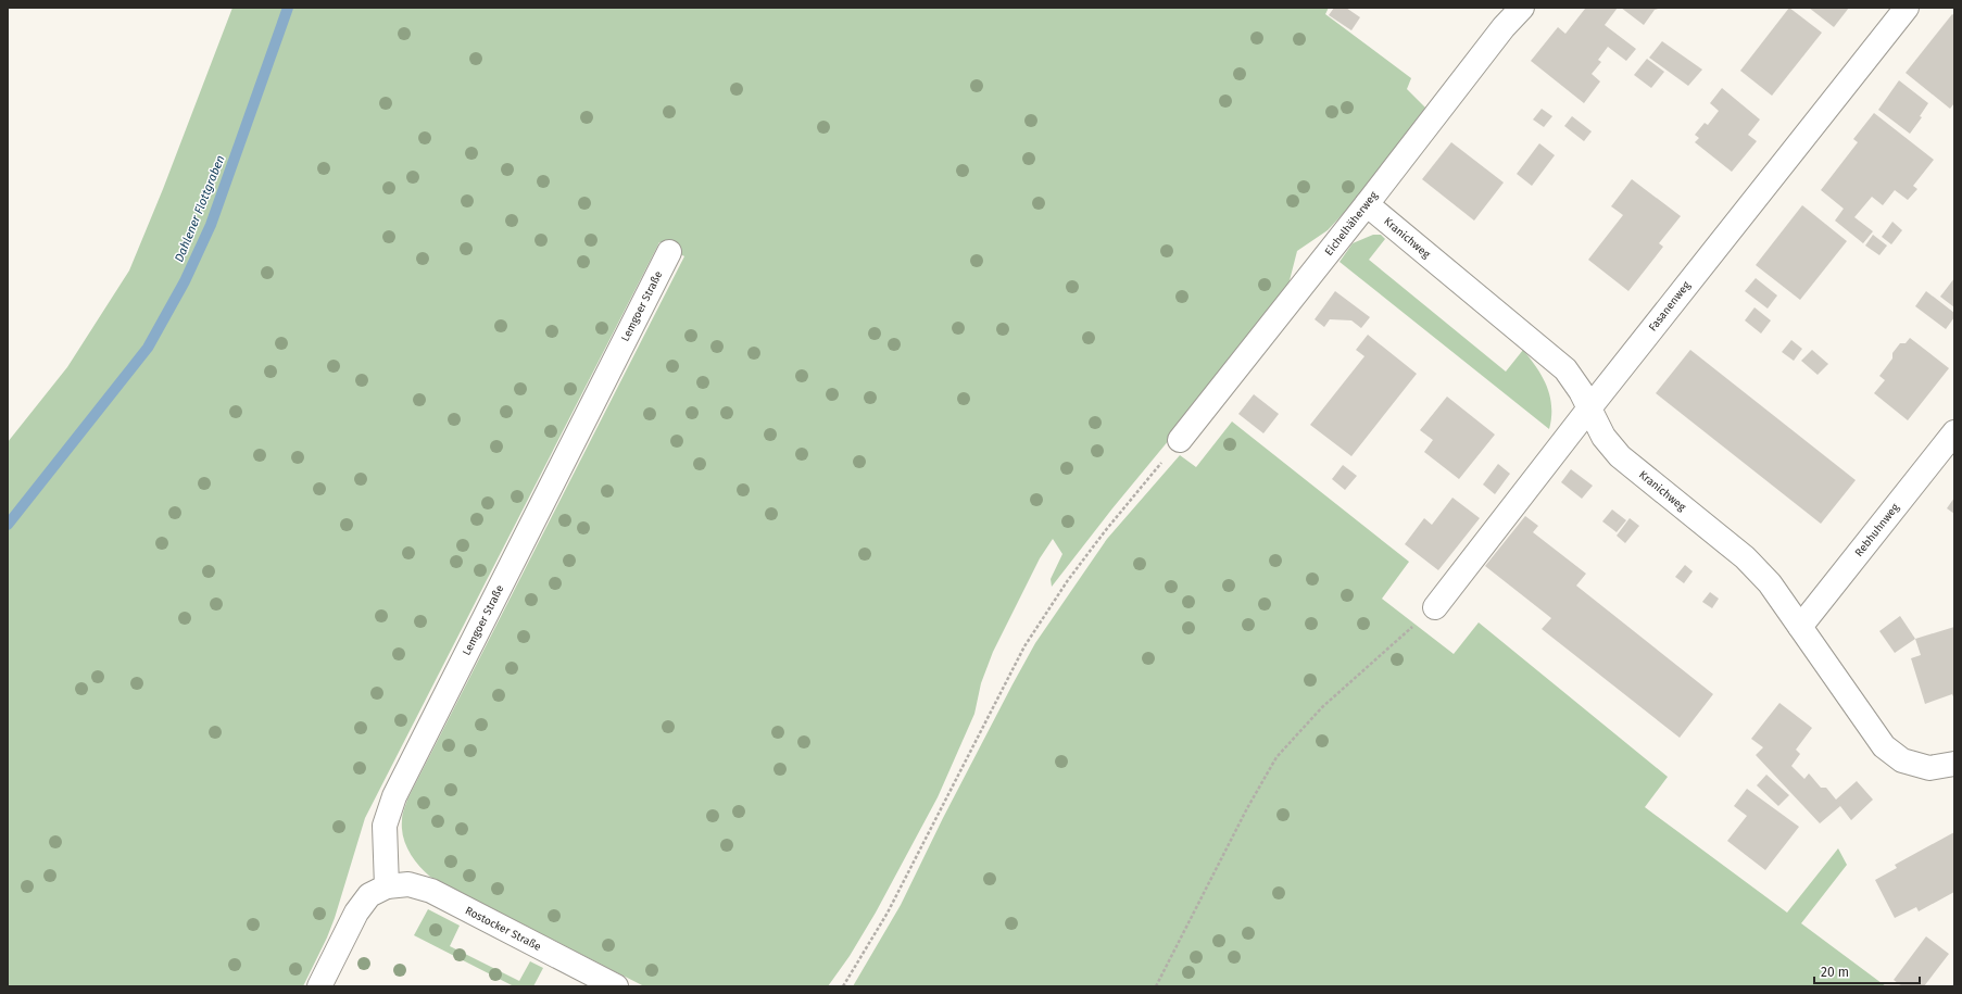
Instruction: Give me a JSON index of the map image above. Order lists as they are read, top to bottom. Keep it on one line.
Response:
{"streets":{"street":["Eichelhäherweg","Kranichweg","Lemgoer Straße","Fasanenweg","Rebhuhnweg","Rostocker Straße"]},"crossings":[["Eichelhäherweg","Kranichweg"],["Kranichweg","Fasanenweg"],["Kranichweg","Rebhuhnweg"],["Lemgoer Straße","Rostocker Straße"]],"water":["Dahlener Flottgraben"],"scale_bar":"20 m"}
